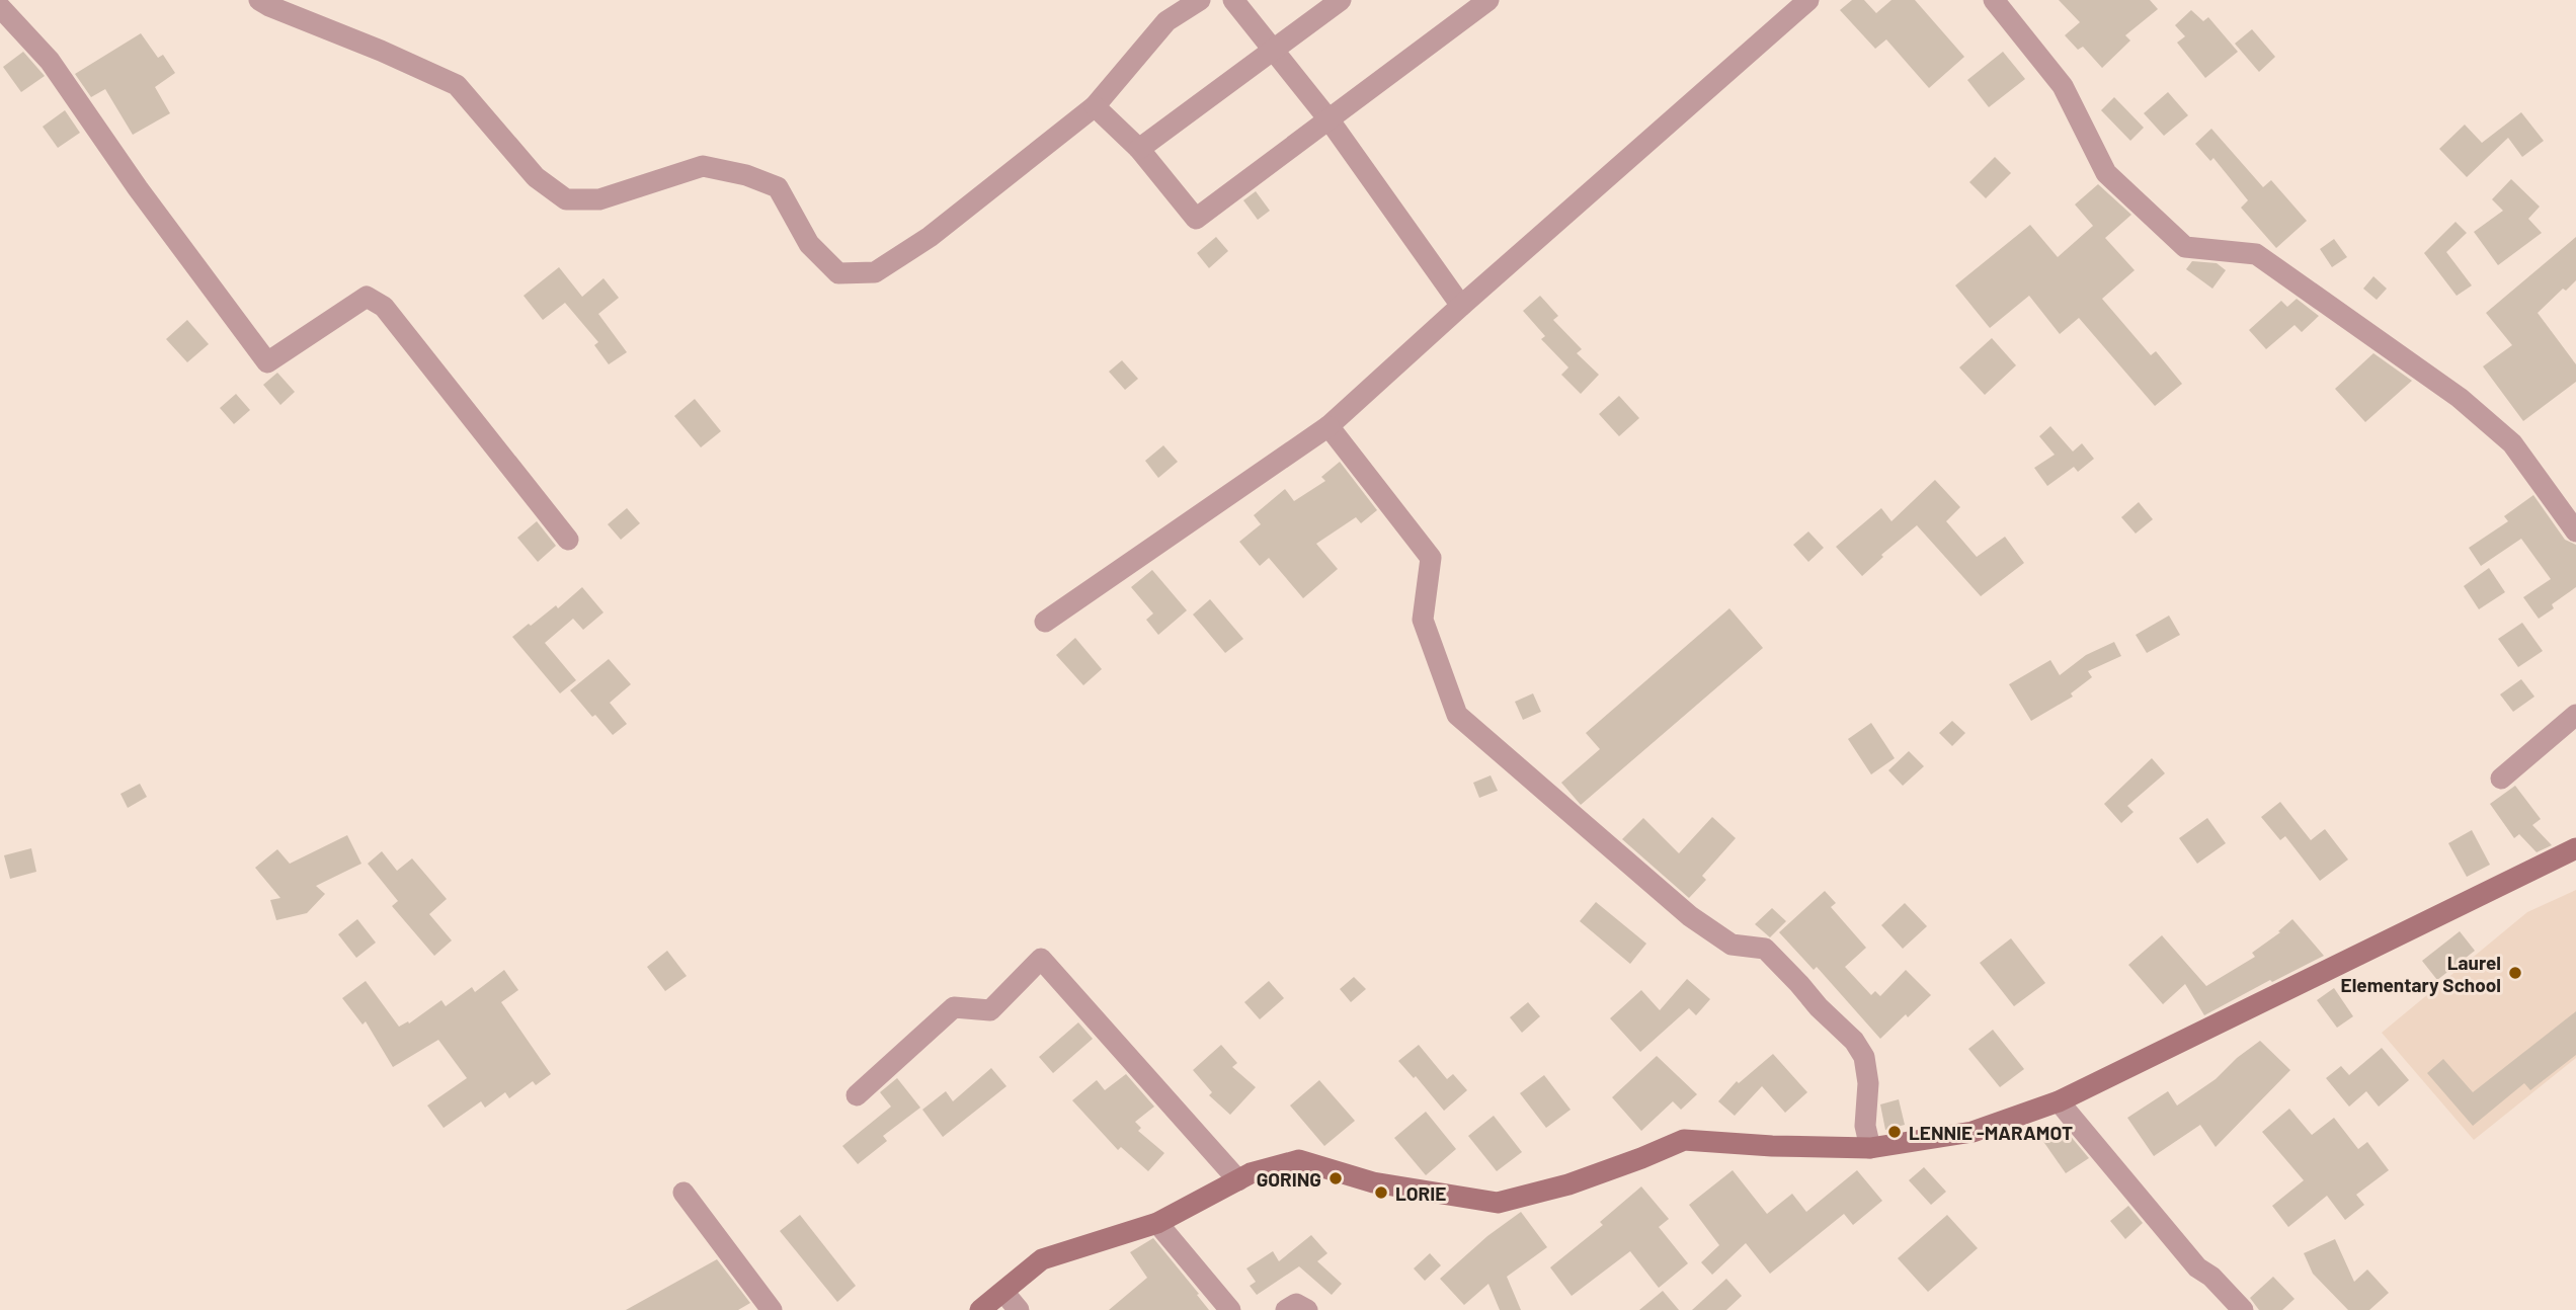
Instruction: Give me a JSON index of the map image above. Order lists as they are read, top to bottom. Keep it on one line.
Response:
{"places":["Laurel Elementary School","LENNIE -MARAMOT","GORING","LORIE"]}
